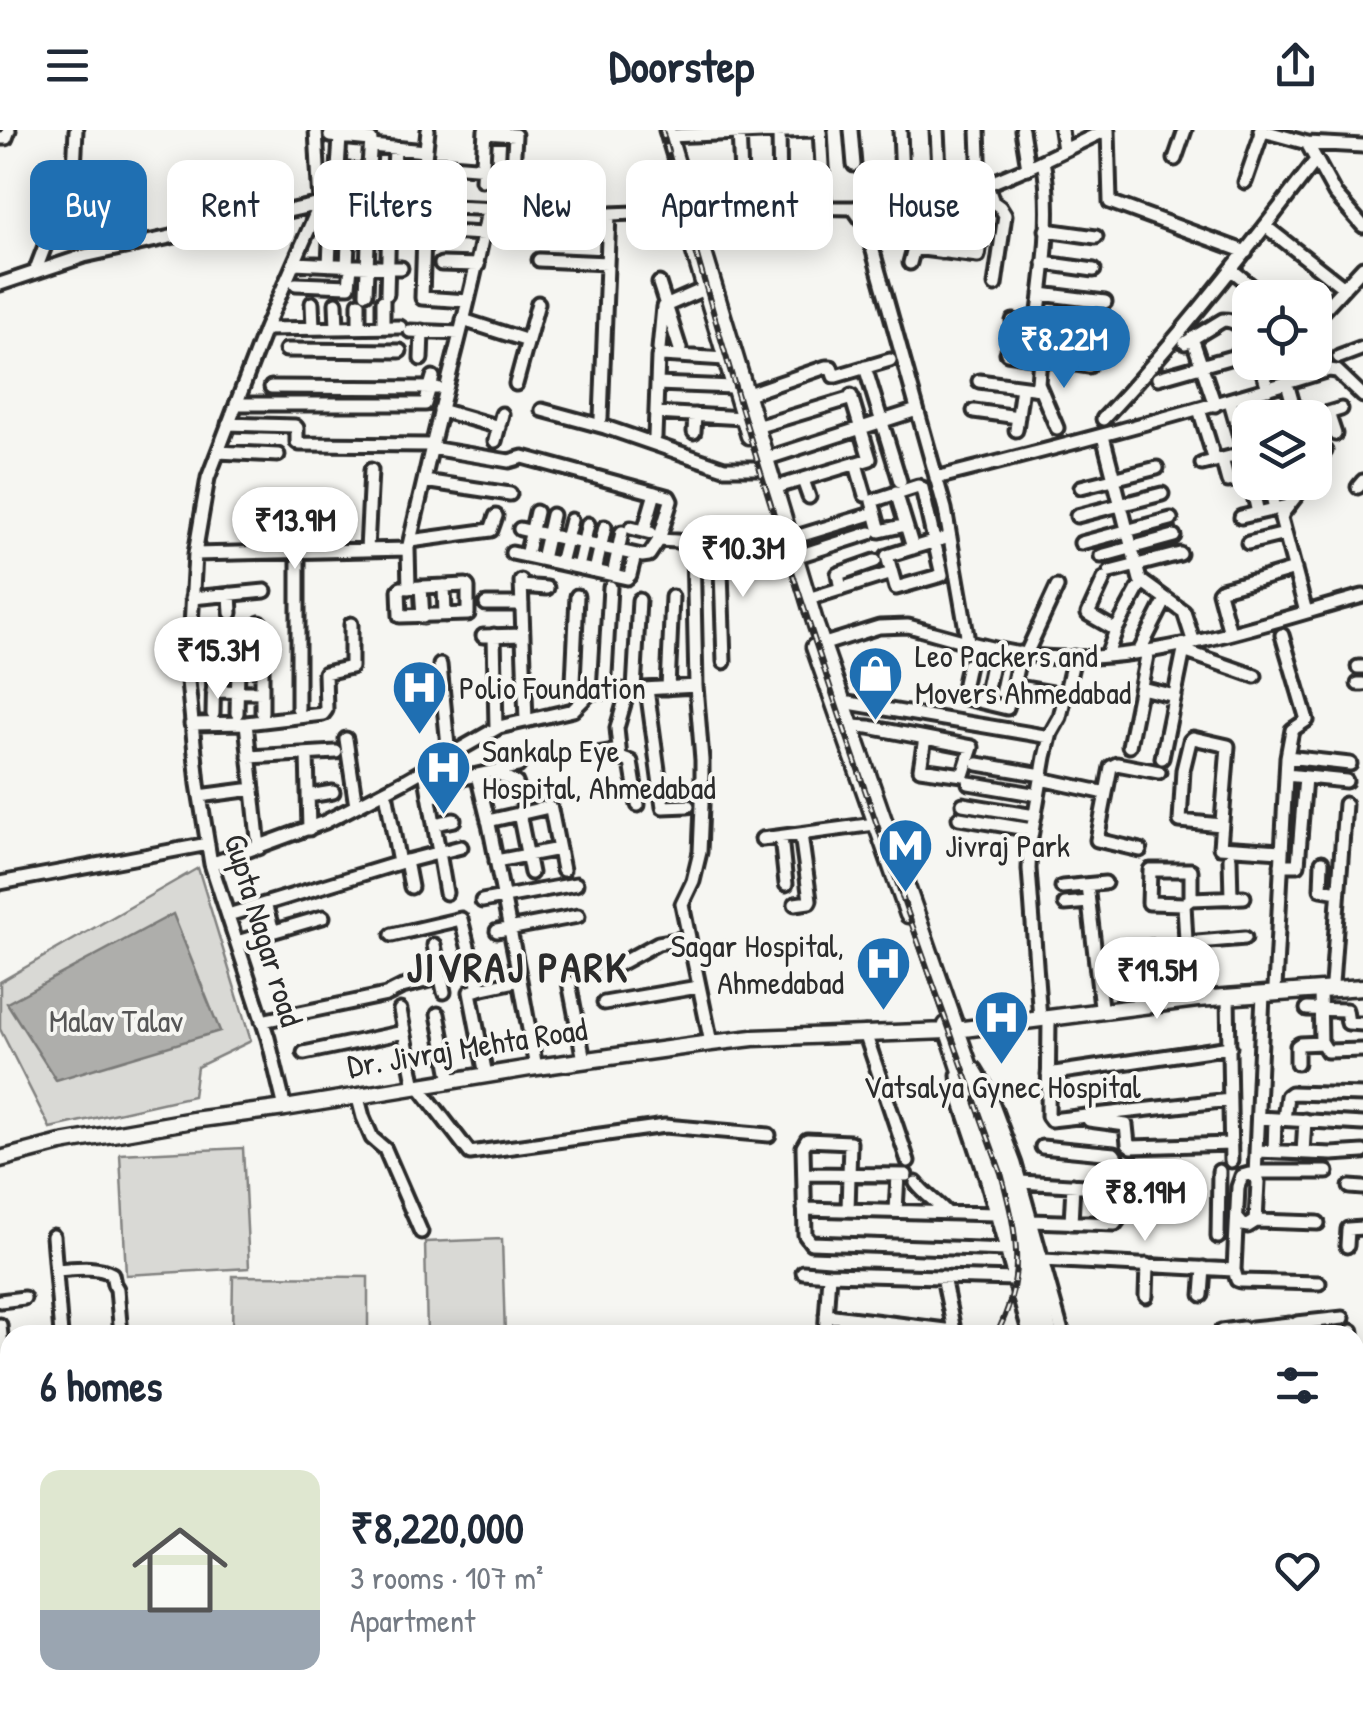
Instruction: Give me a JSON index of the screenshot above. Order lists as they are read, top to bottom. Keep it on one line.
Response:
{"streets":{"main road":["Dr. Jivraj Mehta Road"],"street":["Gupta Nagar road"]},"crossings":[["Gupta Nagar road","Dr. Jivraj Mehta Road"]],"districts":["JIVRAJ PARK"],"parks":["Malav Talav"],"places":{"shop":["Leo Packers and Movers Ahmedabad"],"hospital":["Polio Foundation","Sankalp Eye Hospital, Ahmedabad","Sagar Hospital, Ahmedabad","Vatsalya Gynec Hospital"],"metro station":["Jivraj Park"]},"page":{"header":"Doorstep","chip":["Buy","Rent","Filters","New","Apartment","House"],"price":["₹8.22M","₹13.9M","₹10.3M","₹15.3M","₹19.5M","₹8.19M"],"heading":"6 homes","list":[{"name":"₹8,220,000","note":"3 rooms · 107 m² · Apartment"}]}}
